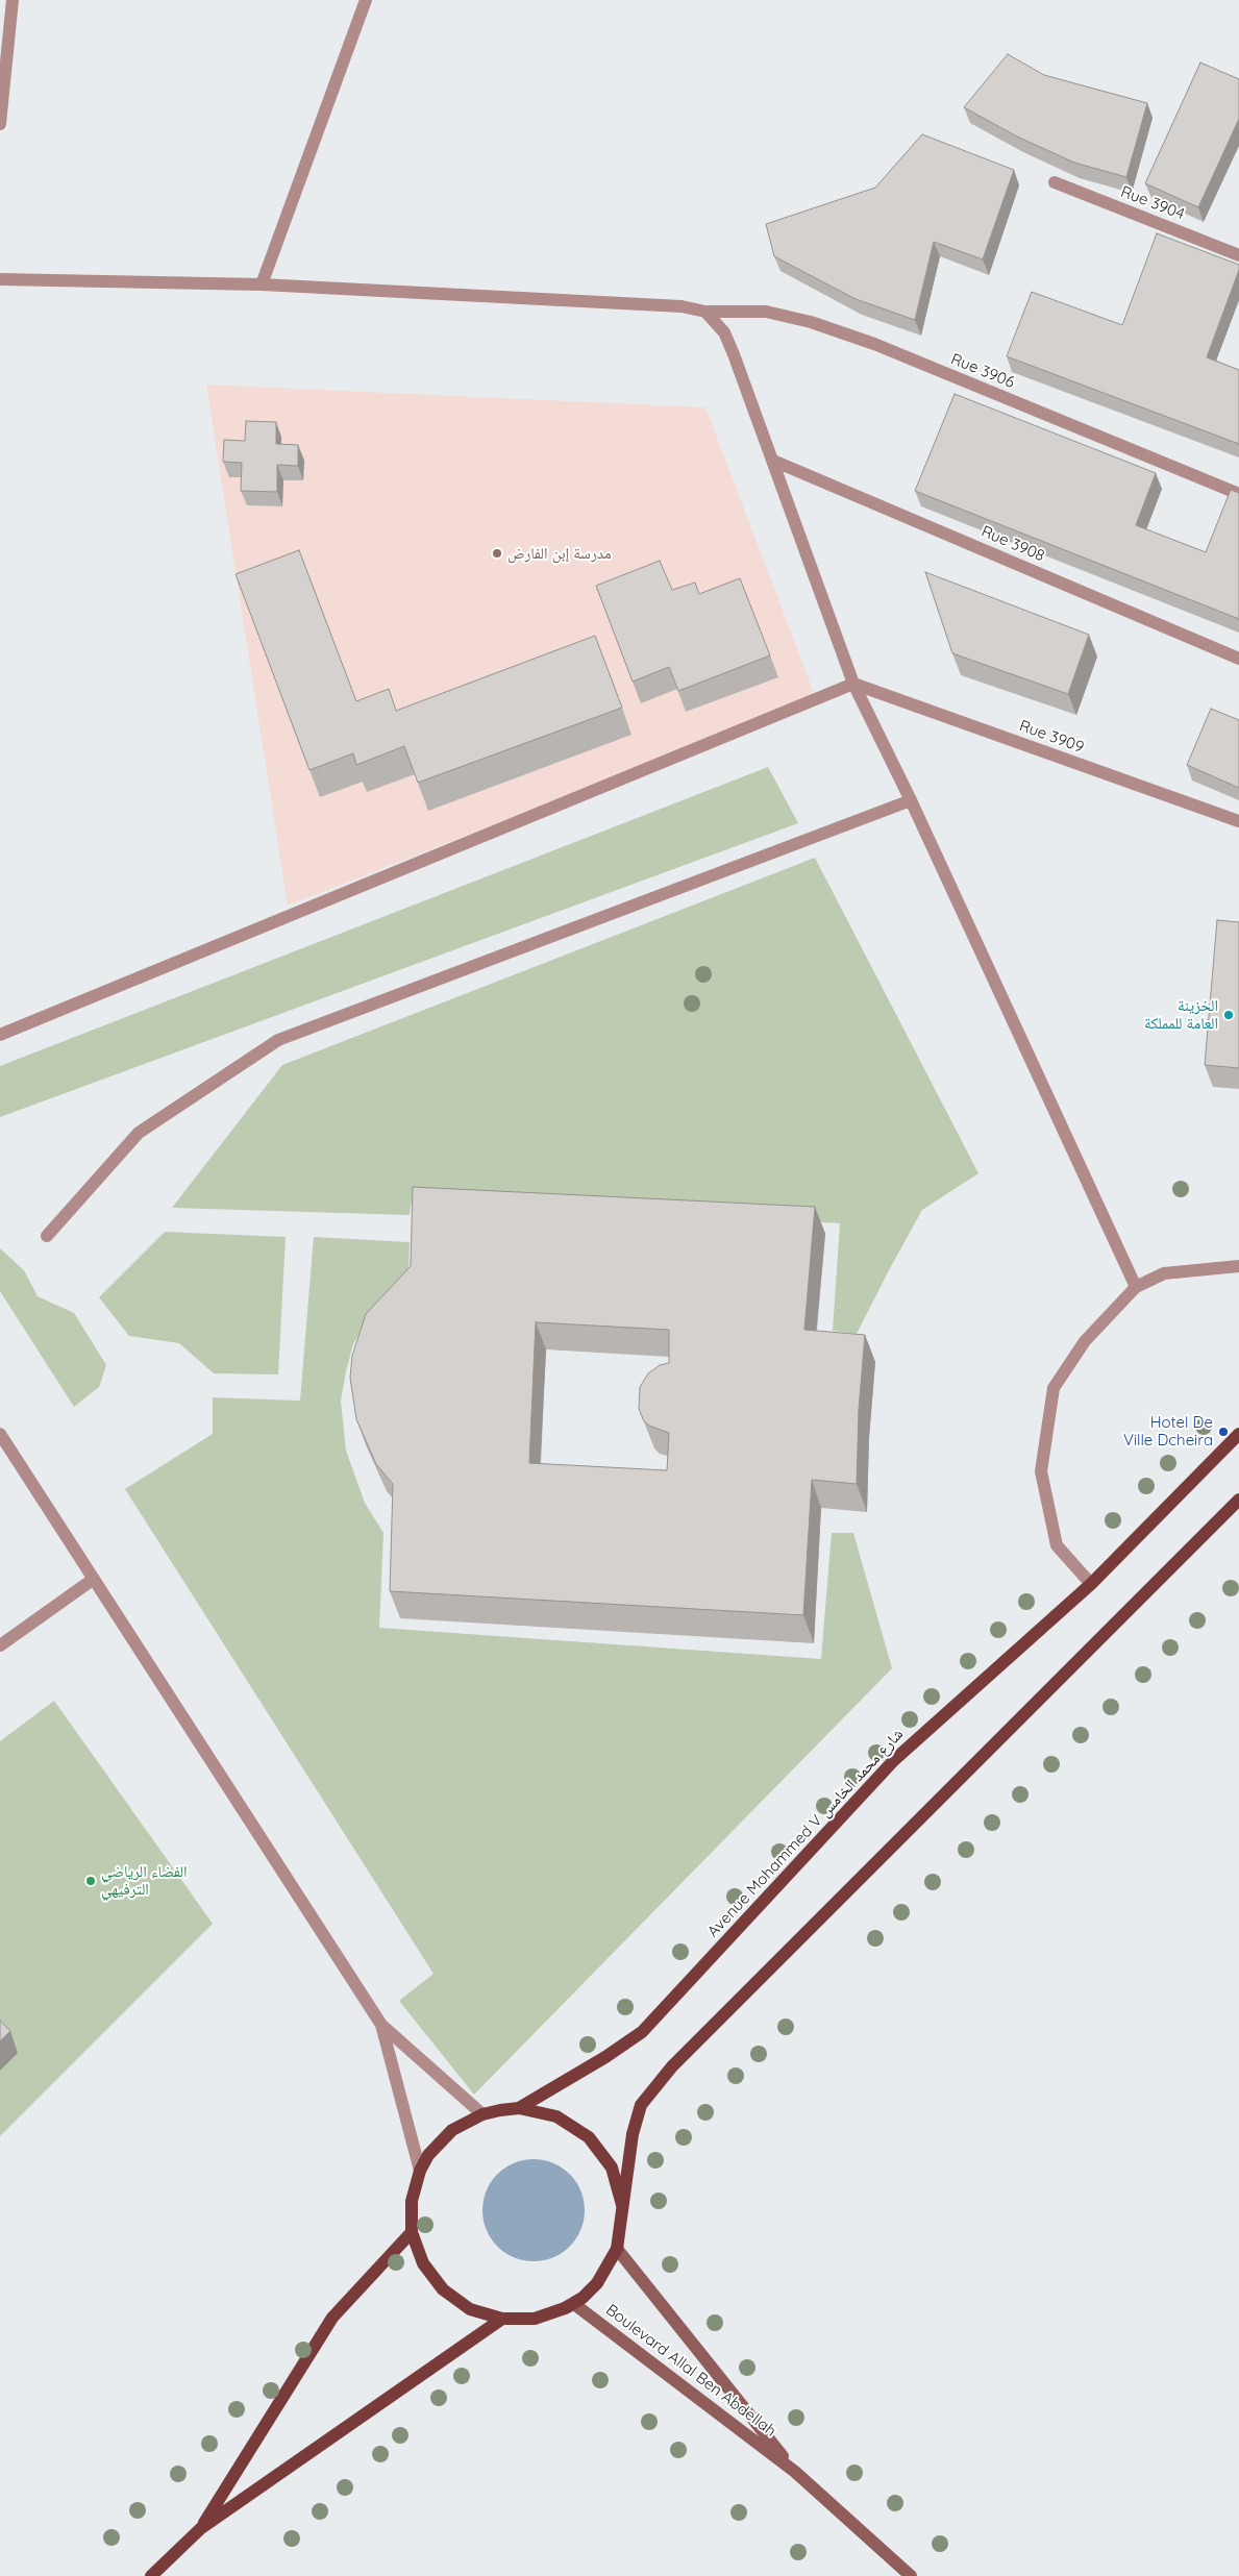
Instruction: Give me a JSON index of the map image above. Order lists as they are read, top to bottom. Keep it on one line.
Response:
{"streets":{"main road":["Avenue Mohammed V شارع محمد الخامس"],"street":["Rue 3904","Rue 3906","Rue 3908","Rue 3909","Boulevard Allal Ben Abdellah"]},"places":["مدرسة إبن الفارض","الخزينة العامة للمملكة","Hotel De Ville Dcheira","الفضاء الرياضي الترفيهي"]}
